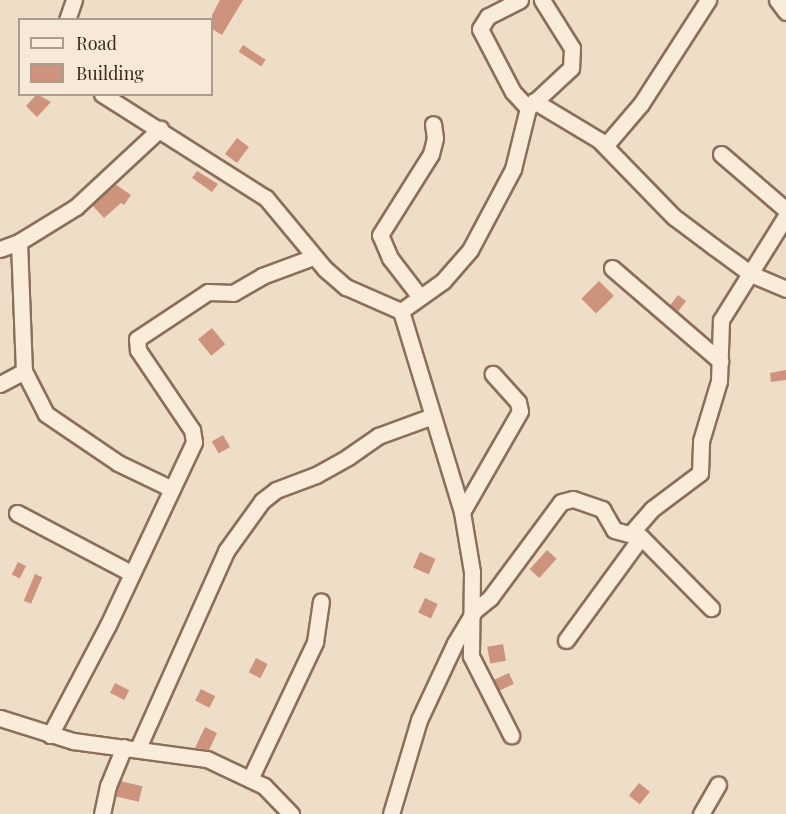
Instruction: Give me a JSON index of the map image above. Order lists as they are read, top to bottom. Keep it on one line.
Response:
{"legend":["Road","Building"]}
